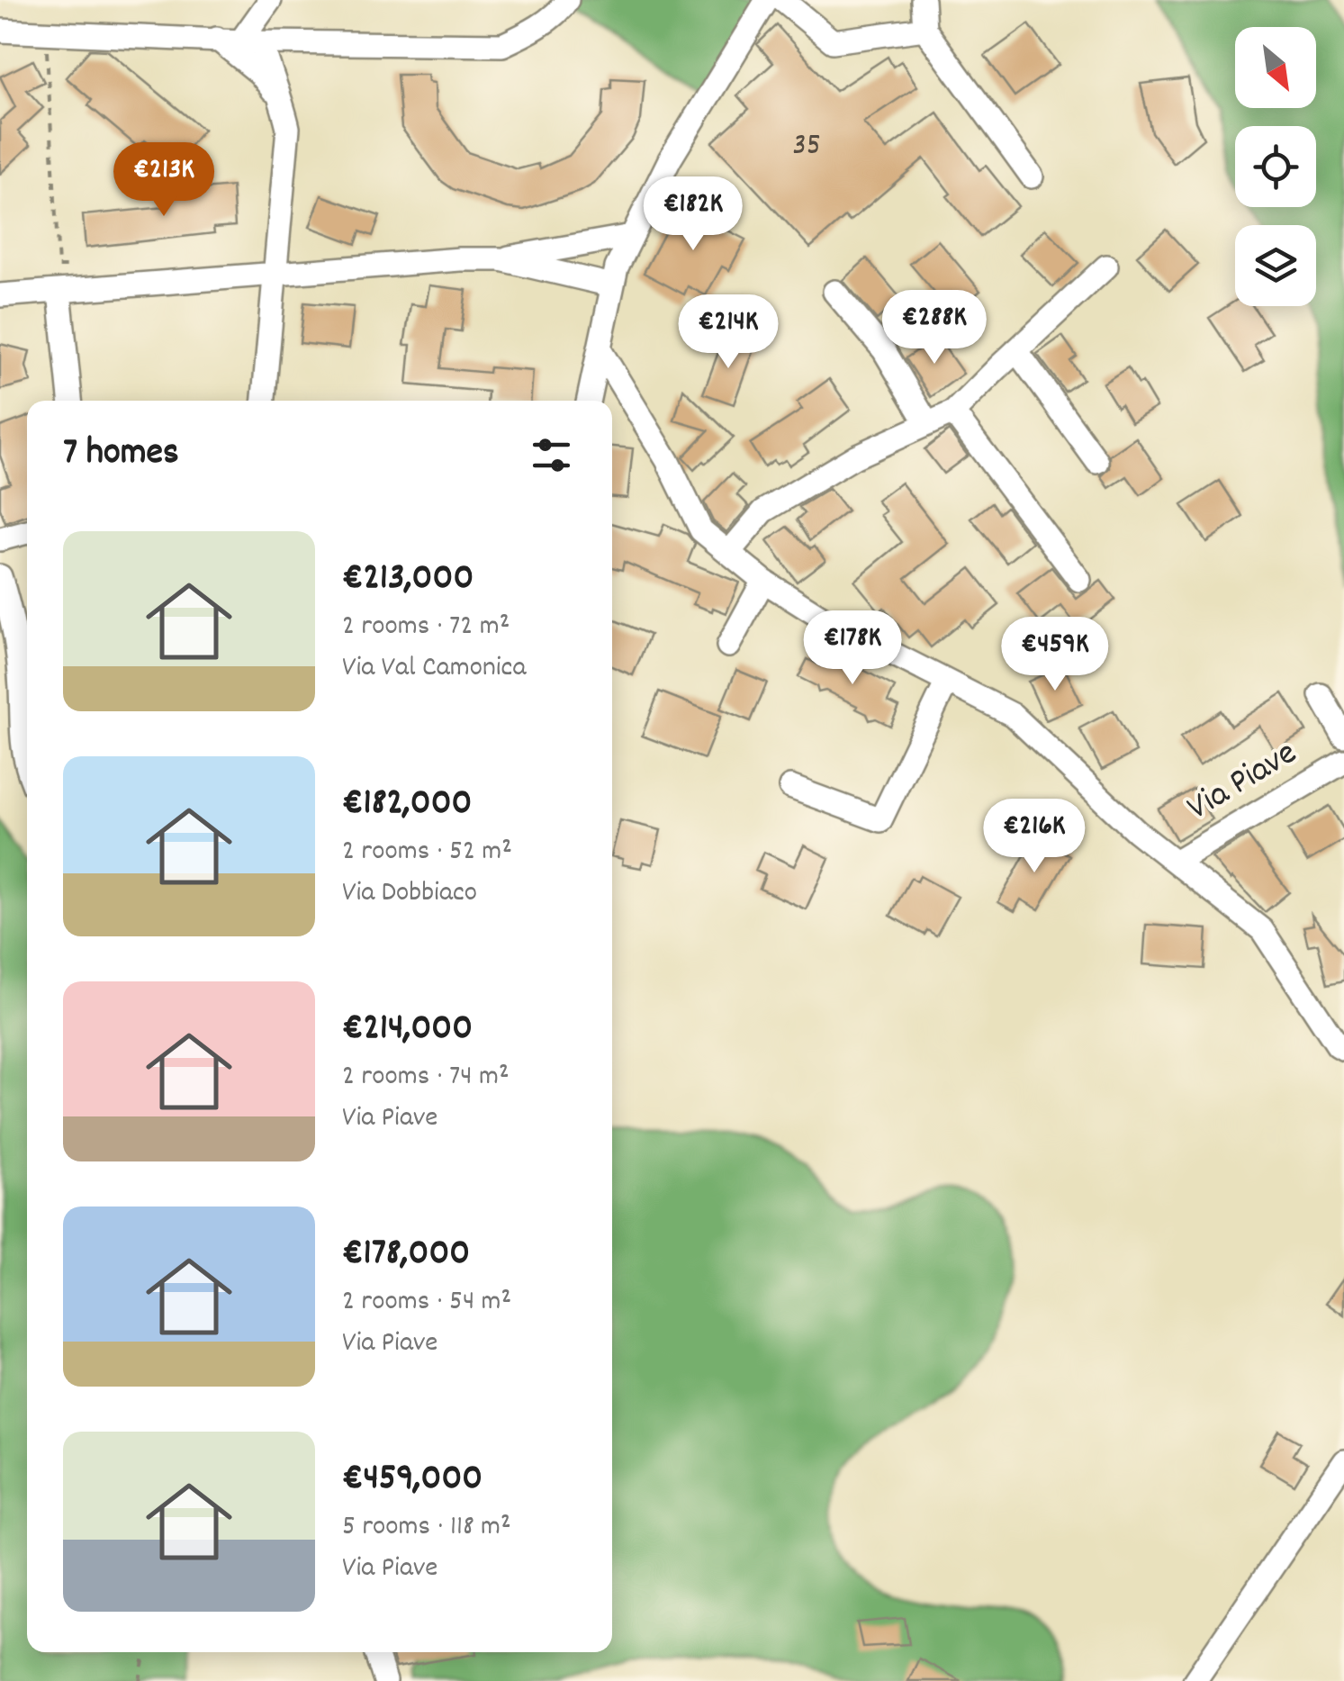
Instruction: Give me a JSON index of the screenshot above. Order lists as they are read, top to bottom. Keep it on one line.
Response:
{"streets":{"street":["Via Piave"]},"house_numbers":["35"],"north":"bottom right","page":{"price":["€213K","€182K","€288K","€214K","€178K","€459K","€216K"],"heading":"7 homes","list":[{"name":"€213,000","note":"2 rooms · 72 m² · Via Val Camonica"},{"name":"€182,000","note":"2 rooms · 52 m² · Via Dobbiaco"},{"name":"€214,000","note":"2 rooms · 74 m² · Via Piave"},{"name":"€178,000","note":"2 rooms · 54 m² · Via Piave"},{"name":"€459,000","note":"5 rooms · 118 m² · Via Piave"}]}}
